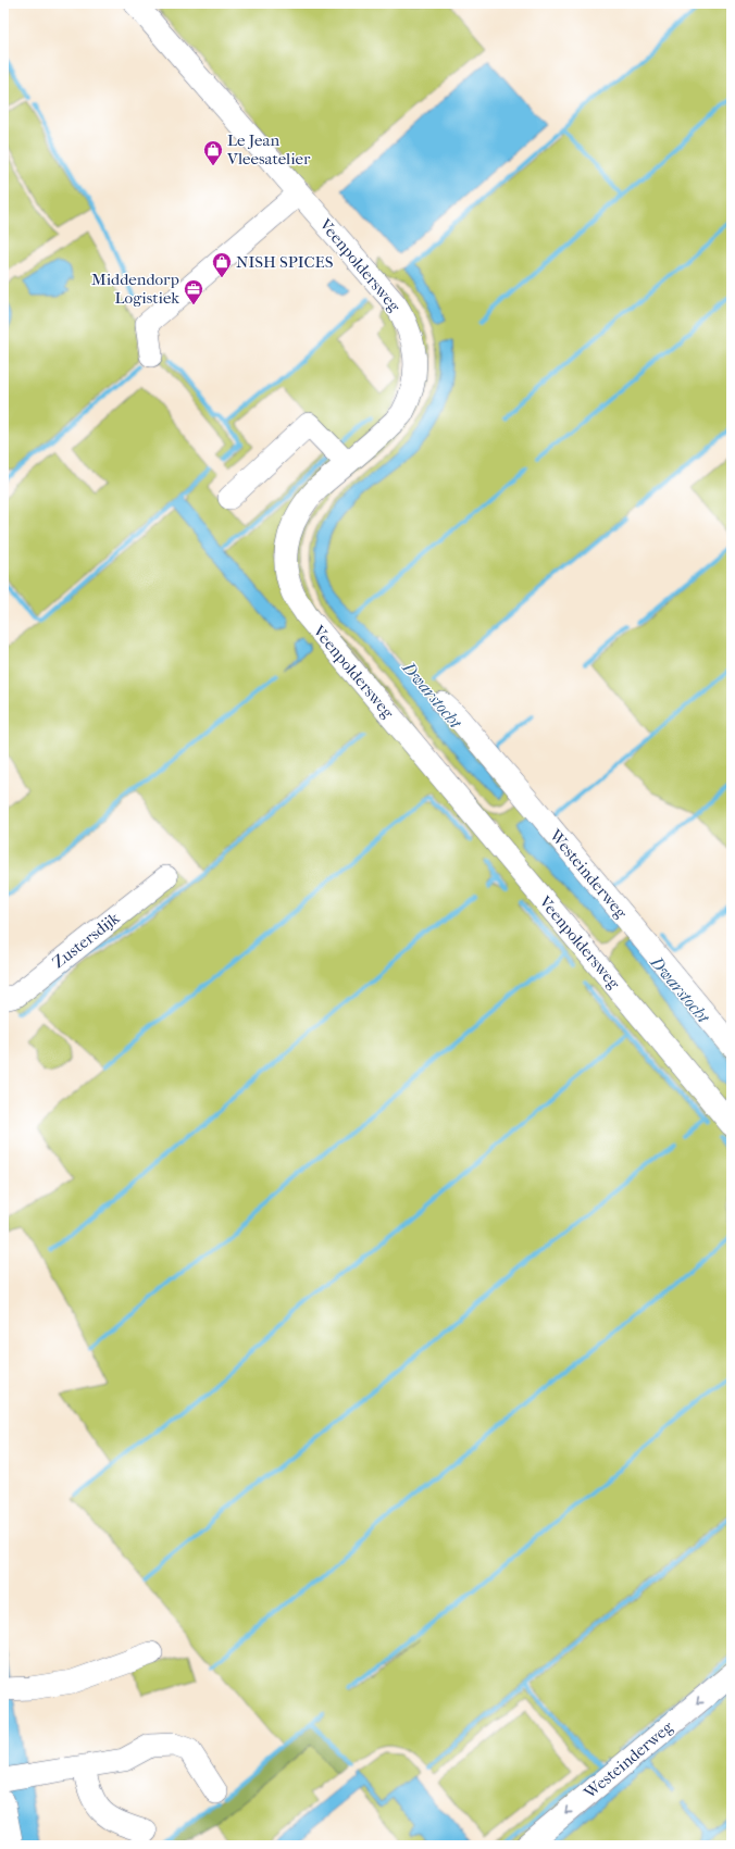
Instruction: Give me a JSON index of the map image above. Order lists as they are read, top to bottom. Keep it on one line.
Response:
{"streets":{"street":["Veenpoldersweg","Westeinderweg","Zustersdijk"]},"one_way":["Westeinderweg"],"water":["Dwarstocht"],"places":{"shop":["Le Jean Vleesatelier","NISH SPICES"],"office":["Middendorp Logistiek"]}}
